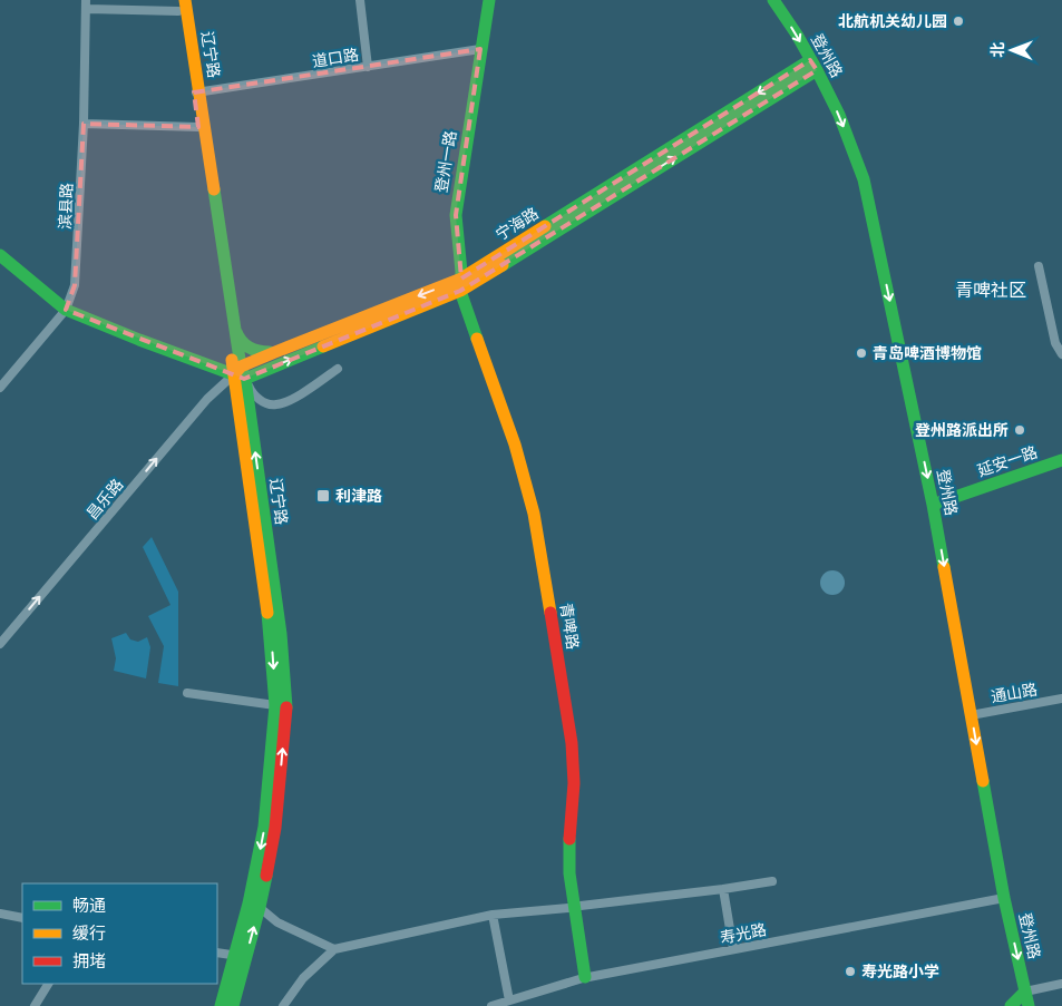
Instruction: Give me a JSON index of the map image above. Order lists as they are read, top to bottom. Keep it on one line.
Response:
{"streets":{"main road":["辽宁路","登州路","登州一路","宁海路","延安一路","青啤路"],"street":["道口路","滨县路","昌乐路","通山路","寿光路"]},"crossings":[["辽宁路","道口路"],["辽宁路","宁海路"],["辽宁路","昌乐路"],["登州路","宁海路"],["登州路","延安一路"],["登州路","通山路"],["登州路","寿光路"],["道口路","登州一路"],["登州一路","宁海路"],["登州一路","青啤路"],["宁海路","昌乐路"],["宁海路","青啤路"],["青啤路","寿光路"]],"one_way":["登州路","昌乐路"],"districts":["青啤社区"],"places":{"other":["北航机关幼儿园","青岛啤酒博物馆","登州路派出所","寿光路小学"],"transit":["利津路"]},"legend":["畅通","缓行","拥堵"],"north":"left"}
